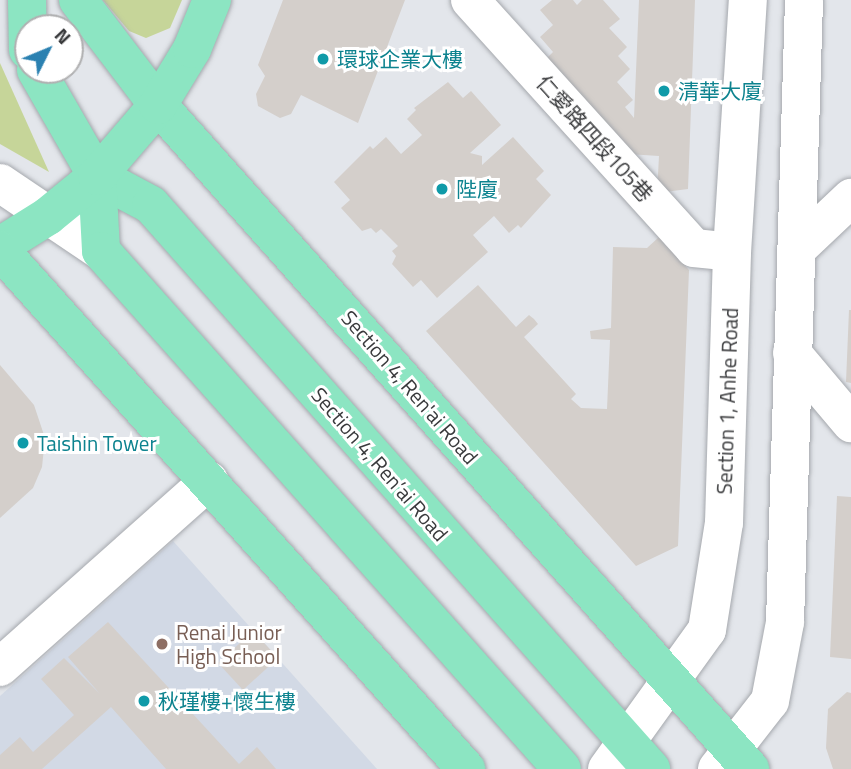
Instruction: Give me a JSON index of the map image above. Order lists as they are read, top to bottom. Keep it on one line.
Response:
{"streets":{"main road":["Section 4, Ren'ai Road","Section 4, Ren’ai Road"],"street":["仁愛路四段105巷","Section 1, Anhe Road"]},"crossings":[["仁愛路四段105巷","Section 1, Anhe Road"],["Section 4, Ren'ai Road","Section 1, Anhe Road"],["Section 1, Anhe Road","Section 4, Ren’ai Road"]],"places":["環球企業大樓","清華大廈","陛廈","Taishin Tower","Renai Junior High School","秋瑾樓+懷生樓"],"north":"top right"}
